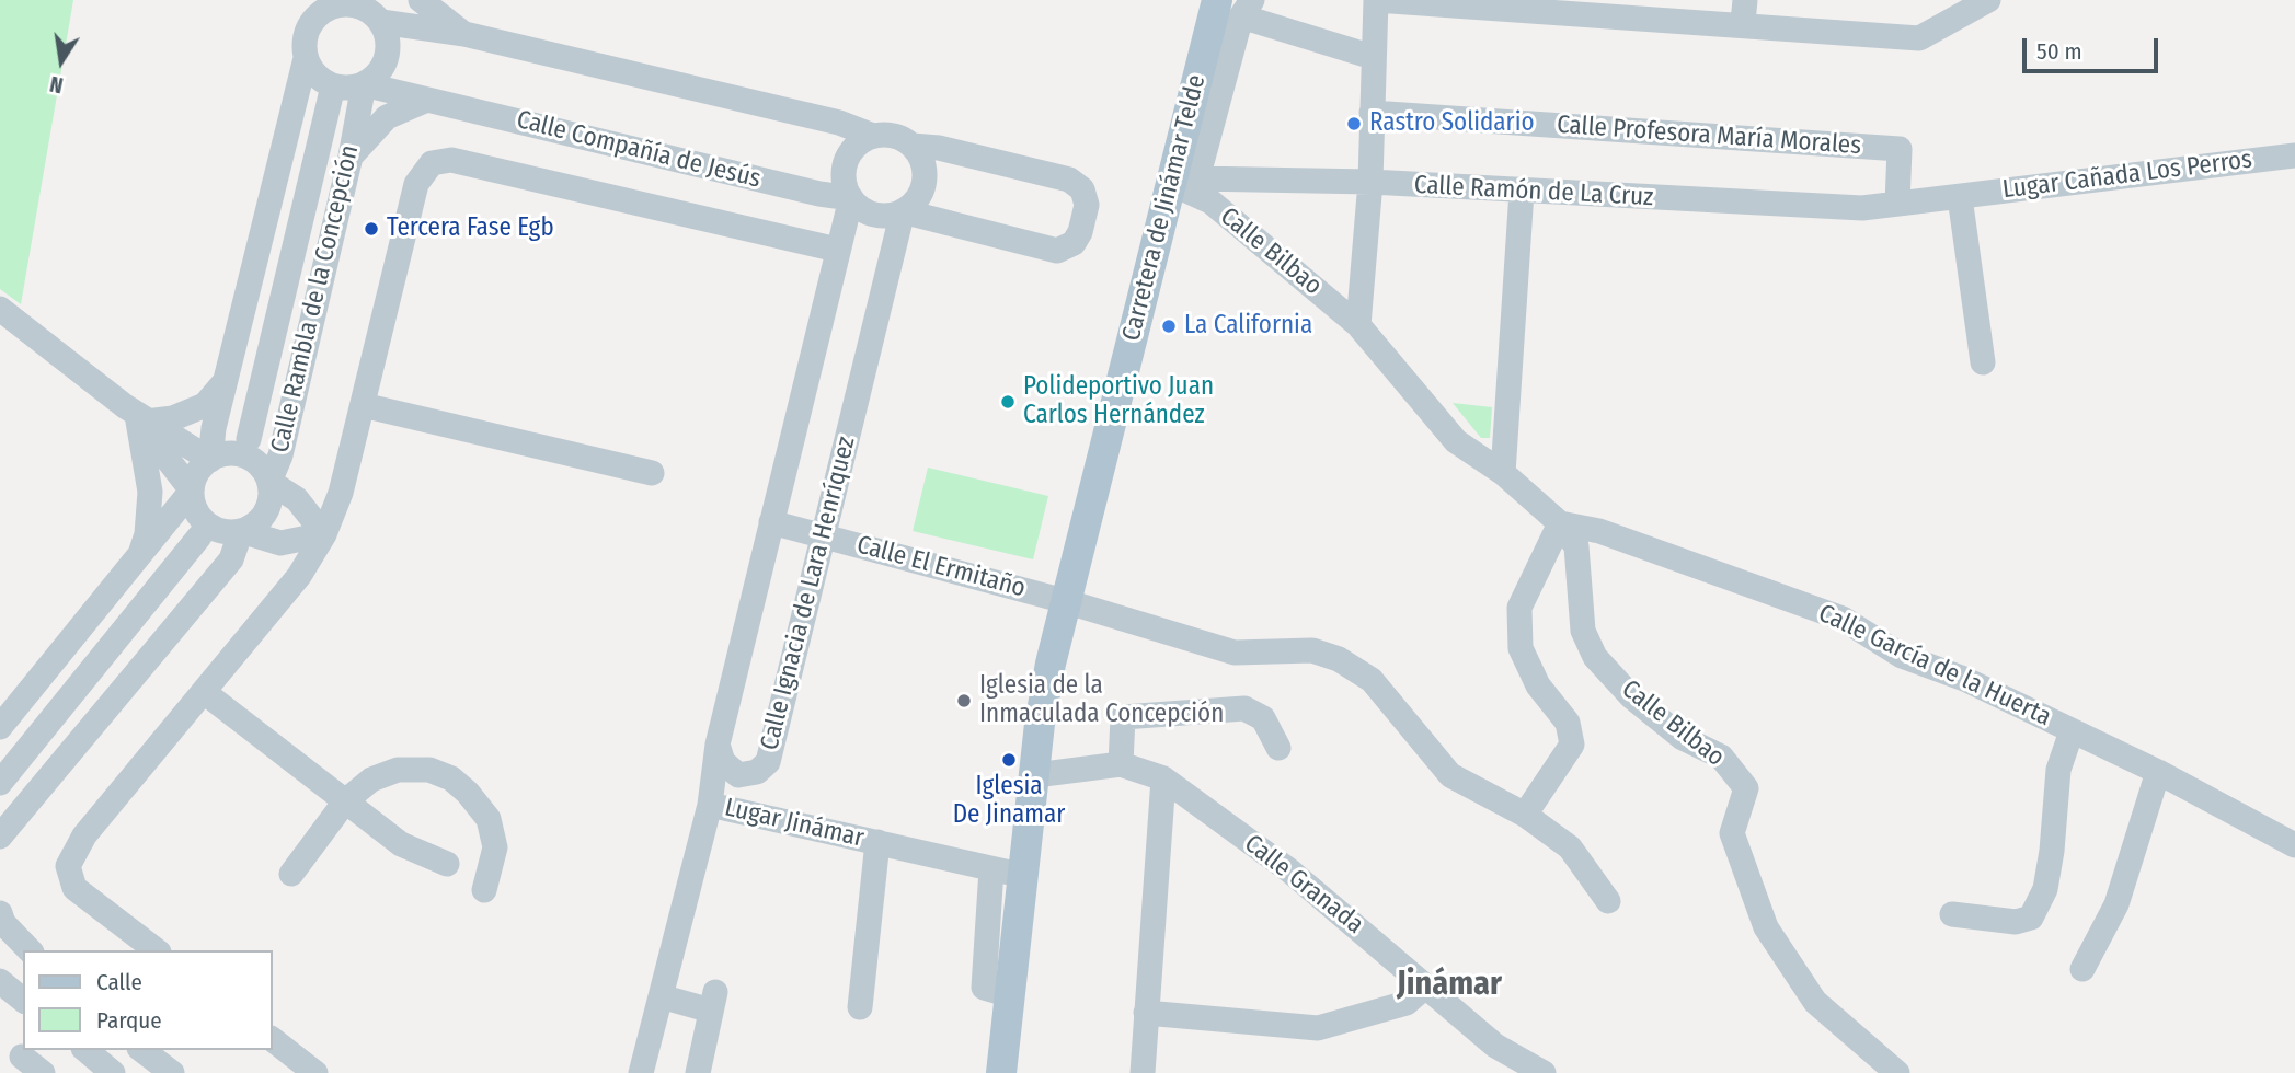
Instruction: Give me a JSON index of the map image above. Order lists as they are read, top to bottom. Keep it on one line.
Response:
{"streets":{"main road":["Carretera de Jinámar Telde"],"street":["Calle Profesora María Morales","Calle Compañía de Jesús","Lugar Cañada Los Perros","Calle Ramón de La Cruz","Calle Bilbao","Calle Rambla de la Concepción","Calle El Ermitaño","Calle Ignacia de Lara Henríquez","Calle García de la Huerta","Lugar Jinámar","Calle Granada"]},"crossings":[["Calle Profesora María Morales","Lugar Cañada Los Perros"],["Calle Profesora María Morales","Calle Ramón de La Cruz"],["Calle Compañía de Jesús","Calle Rambla de la Concepción"],["Calle Compañía de Jesús","Calle Ignacia de Lara Henríquez"],["Lugar Cañada Los Perros","Calle Ramón de La Cruz"],["Calle Ramón de La Cruz","Carretera de Jinámar Telde"],["Calle Ramón de La Cruz","Calle Bilbao"],["Carretera de Jinámar Telde","Calle Bilbao"],["Carretera de Jinámar Telde","Calle El Ermitaño"],["Carretera de Jinámar Telde","Lugar Jinámar"],["Carretera de Jinámar Telde","Calle Granada"],["Calle Bilbao","Calle García de la Huerta"],["Calle El Ermitaño","Calle Ignacia de Lara Henríquez"]],"districts":["Jinámar"],"places":["Rastro Solidario","Tercera Fase Egb","La California","Polideportivo Juan Carlos Hernández","Iglesia de la Inmaculada Concepción","Iglesia De Jinamar"],"legend":["Calle","Parque"],"scale_bar":"50 m","north":"bottom"}
